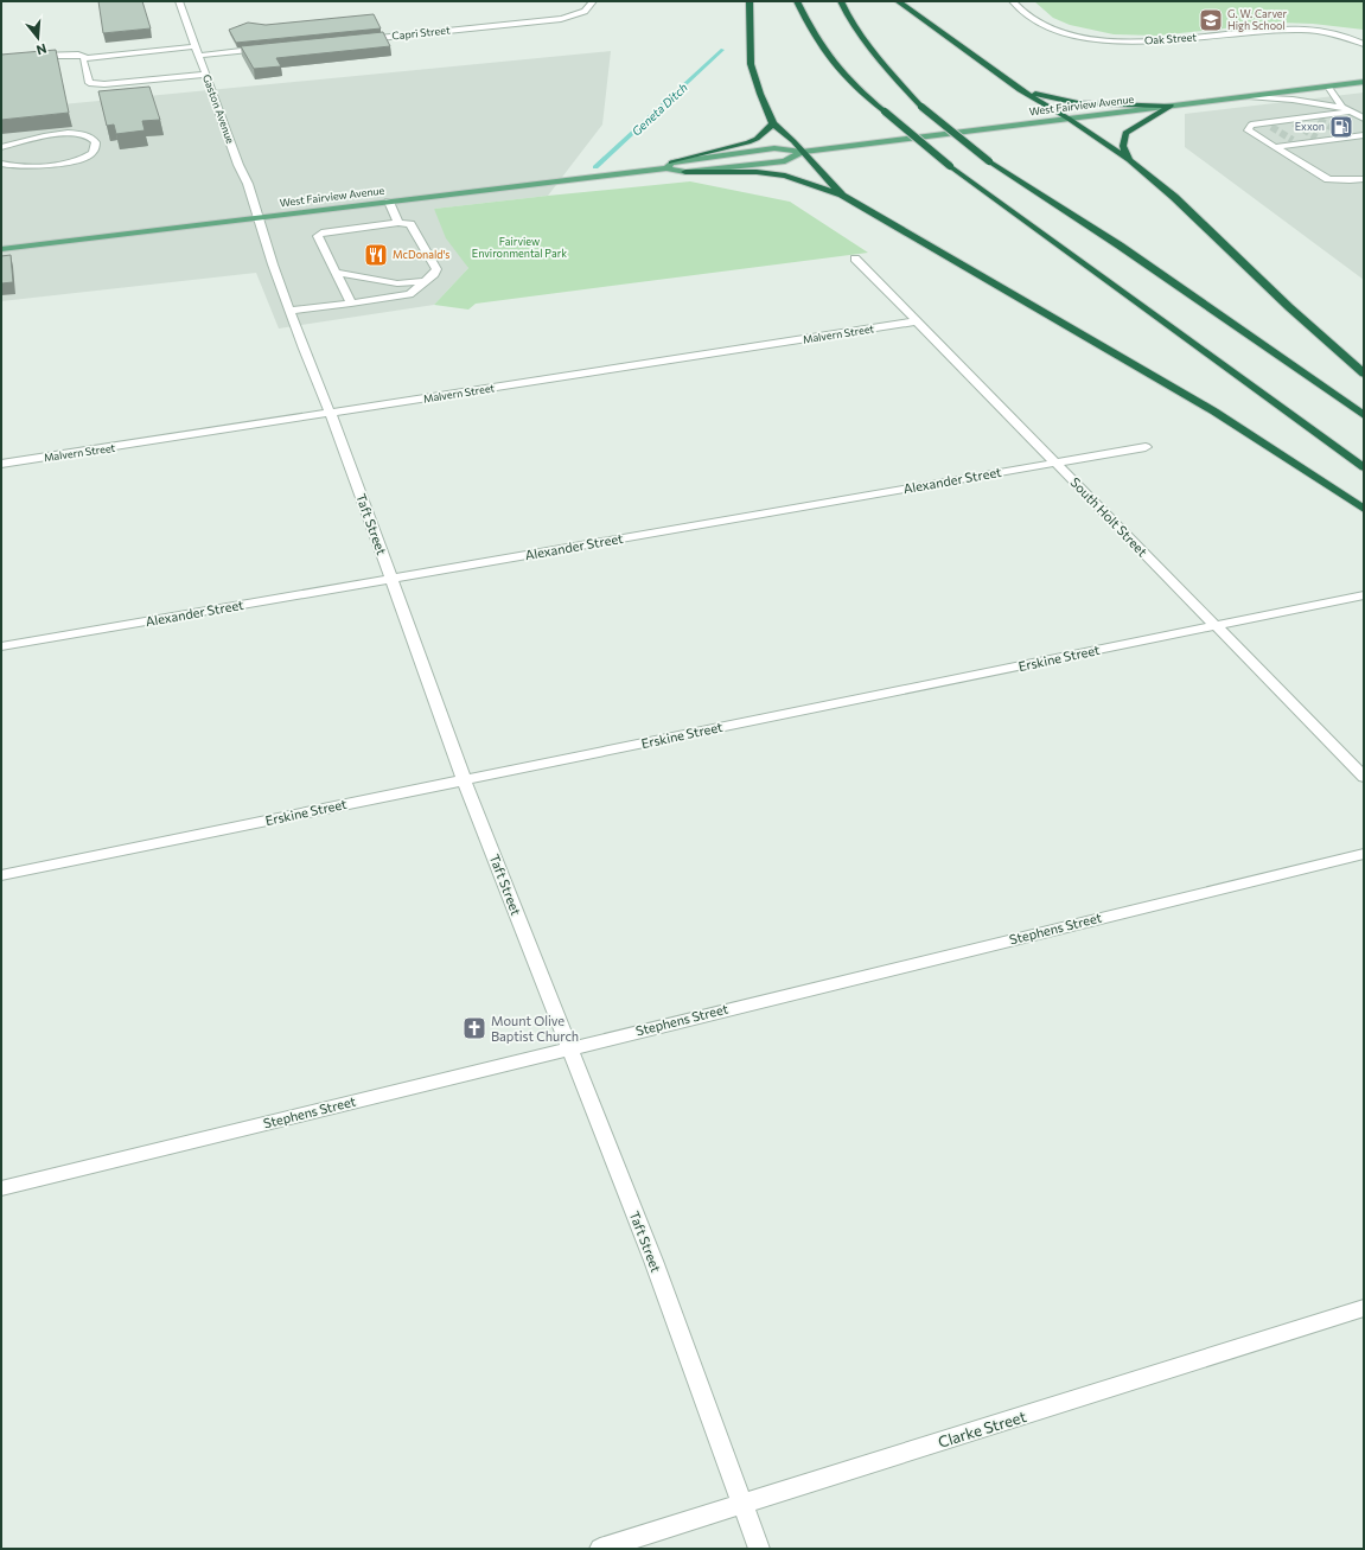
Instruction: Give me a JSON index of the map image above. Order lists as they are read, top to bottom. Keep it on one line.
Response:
{"streets":{"main road":["West Fairview Avenue"],"street":["Capri Street","Oak Street","Gaston Avenue","Malvern Street","Alexander Street","South Holt Street","Taft Street","Erskine Street","Stephens Street","Clarke Street"]},"crossings":[["West Fairview Avenue","Gaston Avenue"],["West Fairview Avenue","Taft Street"],["Gaston Avenue","Taft Street"],["Malvern Street","South Holt Street"],["Malvern Street","Taft Street"],["Alexander Street","South Holt Street"],["Alexander Street","Taft Street"],["South Holt Street","Erskine Street"],["Taft Street","Erskine Street"],["Taft Street","Stephens Street"],["Taft Street","Clarke Street"]],"water":["Geneta Ditch"],"parks":["Fairview Environmental Park"],"places":{"school or university":["G. W. Carver High School"],"fuel station":["Exxon"],"restaurant":["McDonald's"],"church":["Mount Olive Baptist Church"]},"north":"bottom"}
